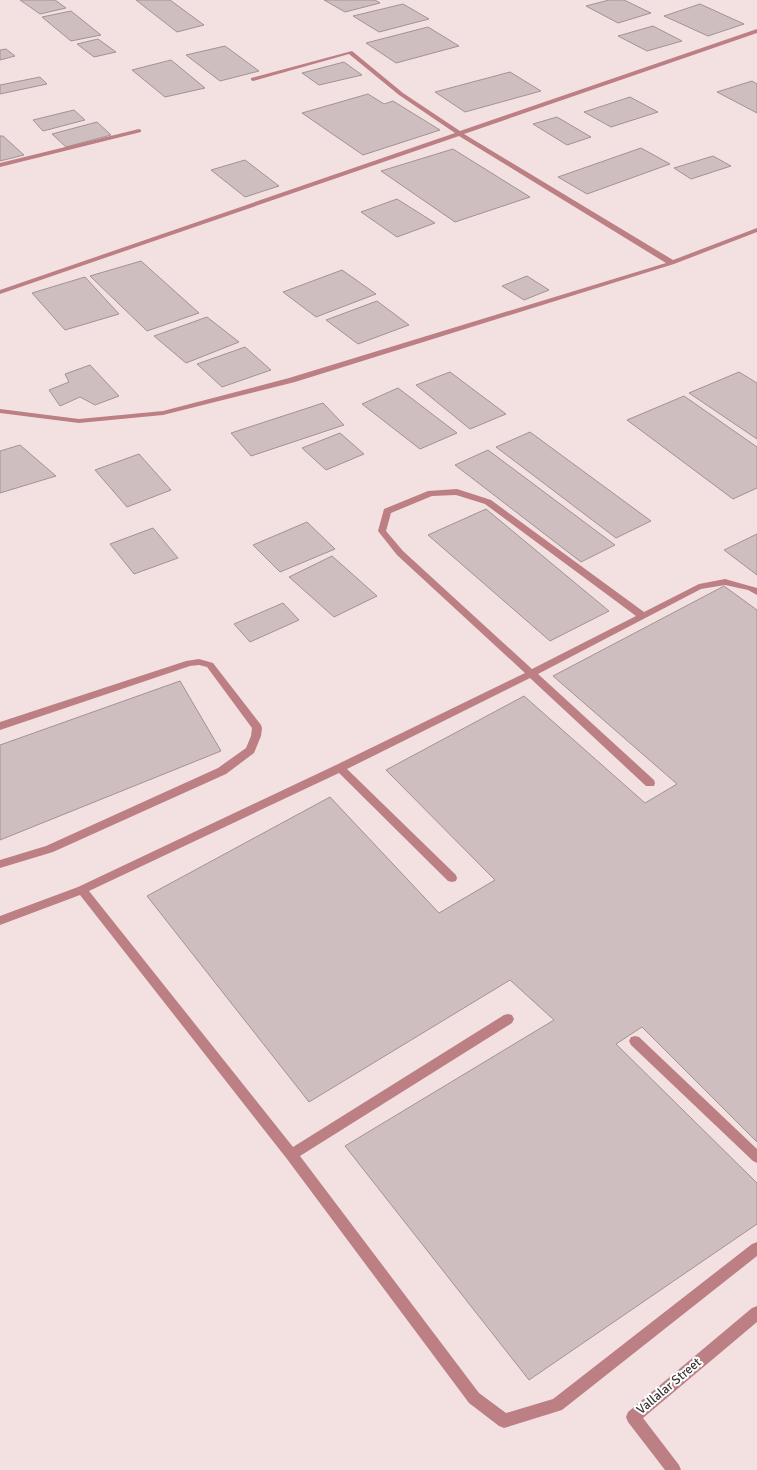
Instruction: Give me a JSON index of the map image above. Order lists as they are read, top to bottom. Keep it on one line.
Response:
{"streets":{"street":["Vallalar Street"]}}
